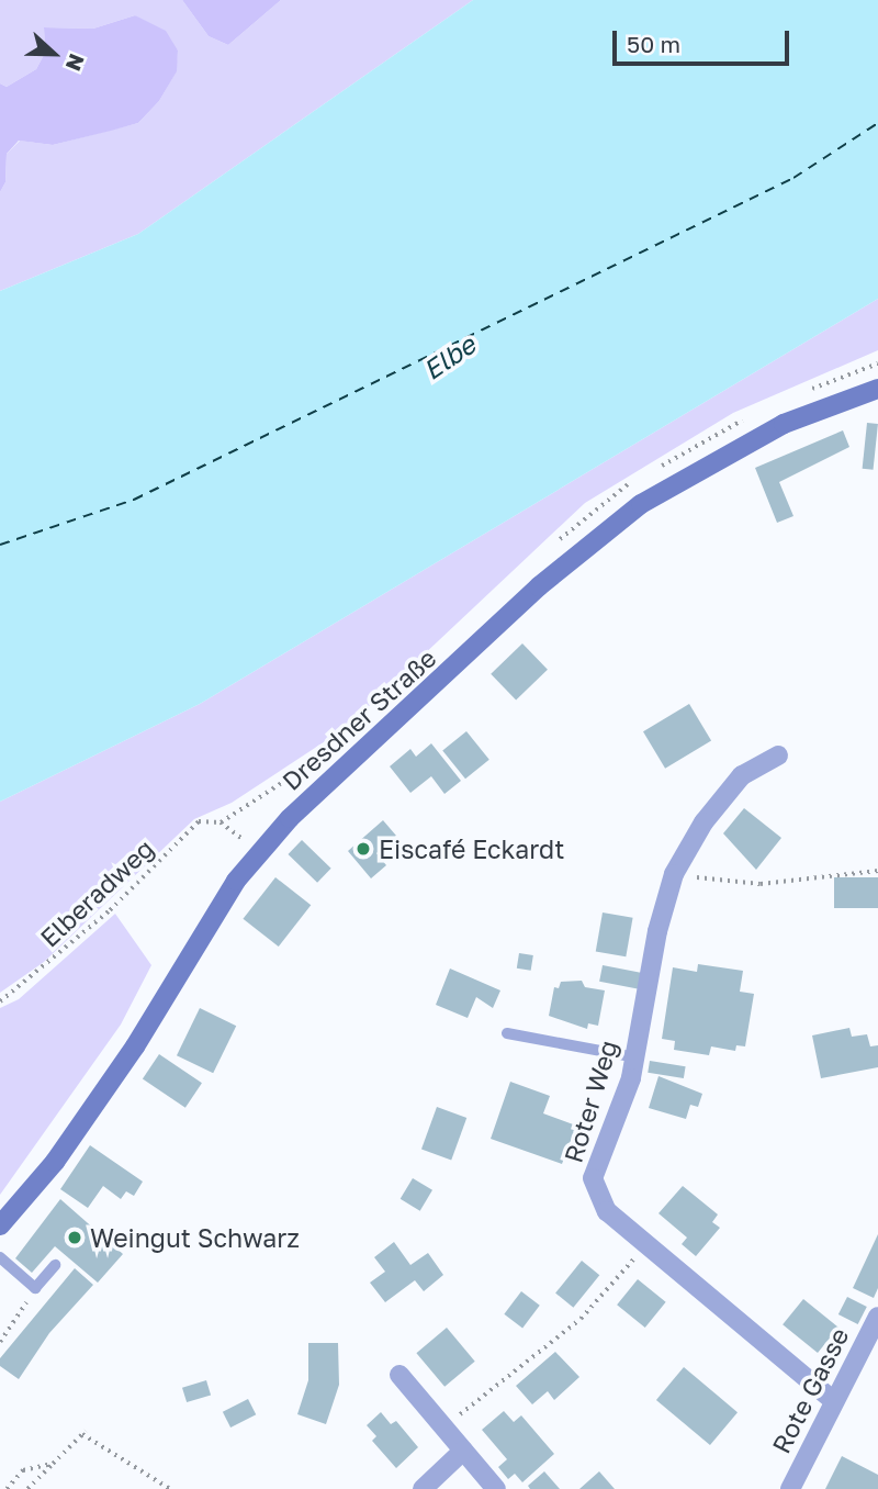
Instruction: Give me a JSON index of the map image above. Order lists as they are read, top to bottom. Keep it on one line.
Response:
{"streets":{"main road":["Dresdner Straße"],"street":["Roter Weg","Rote Gasse"],"path":["Elberadweg"]},"crossings":[["Dresdner Straße","Elberadweg"],["Roter Weg","Rote Gasse"]],"water":["Elbe"],"places":["Eiscafé Eckardt","Weingut Schwarz"],"scale_bar":"50 m","north":"right"}
